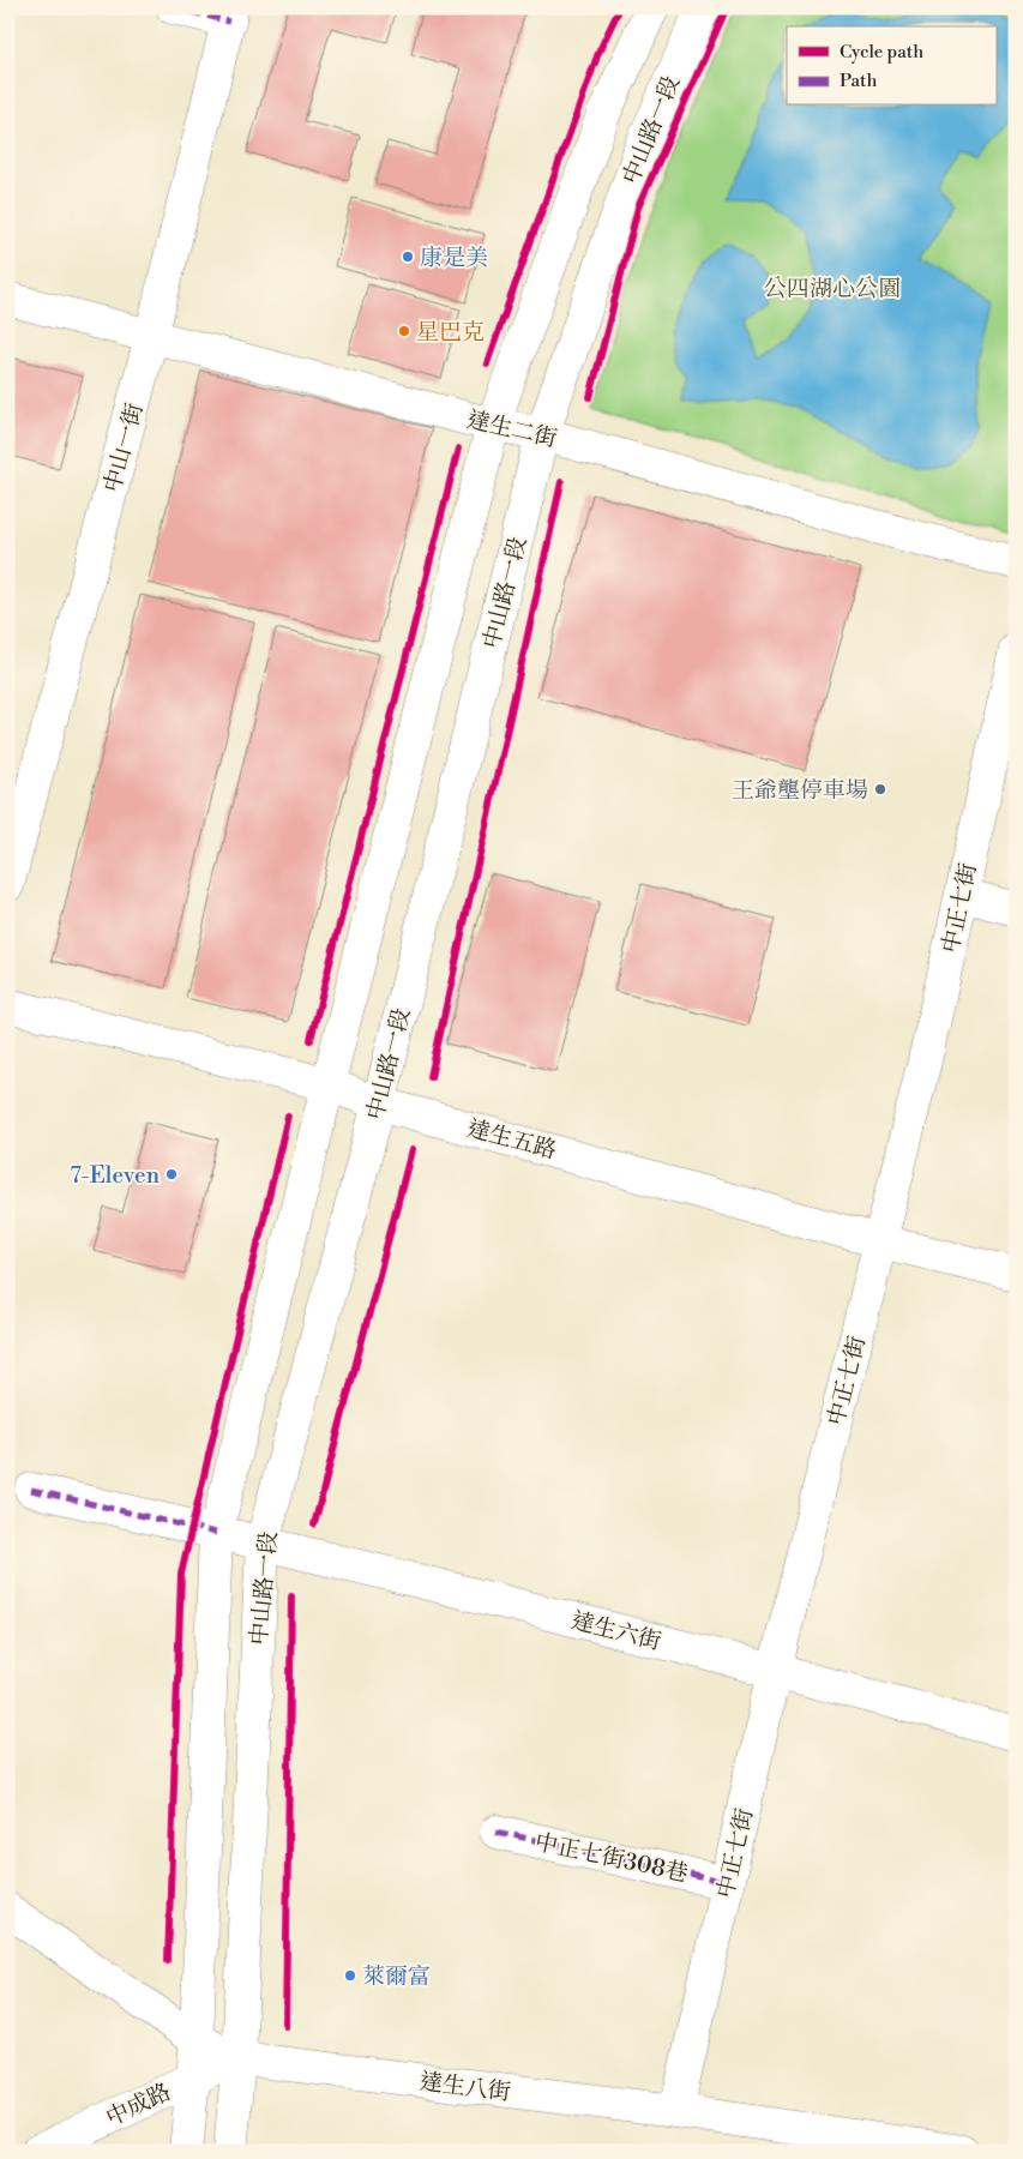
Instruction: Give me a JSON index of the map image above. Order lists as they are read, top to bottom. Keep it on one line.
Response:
{"streets":{"street":["中山路一段","達生二街","中山一街","中正七街","達生五路","達生六街","中正七街308巷","達生八街","中成路"]},"crossings":[["中山路一段","達生二街"],["中山路一段","達生五路"],["中山路一段","達生六街"],["中山路一段","達生八街"],["中山路一段","中成路"],["達生二街","中山一街"],["中正七街","達生五路"],["中正七街","達生六街"],["中正七街","中正七街308巷"],["中正七街","達生八街"],["達生八街","中成路"]],"parks":["公四湖心公園"],"places":["康是美","星巴克","王爺壟停車場","7-Eleven","萊爾富"],"legend":["Cycle path","Path"]}
